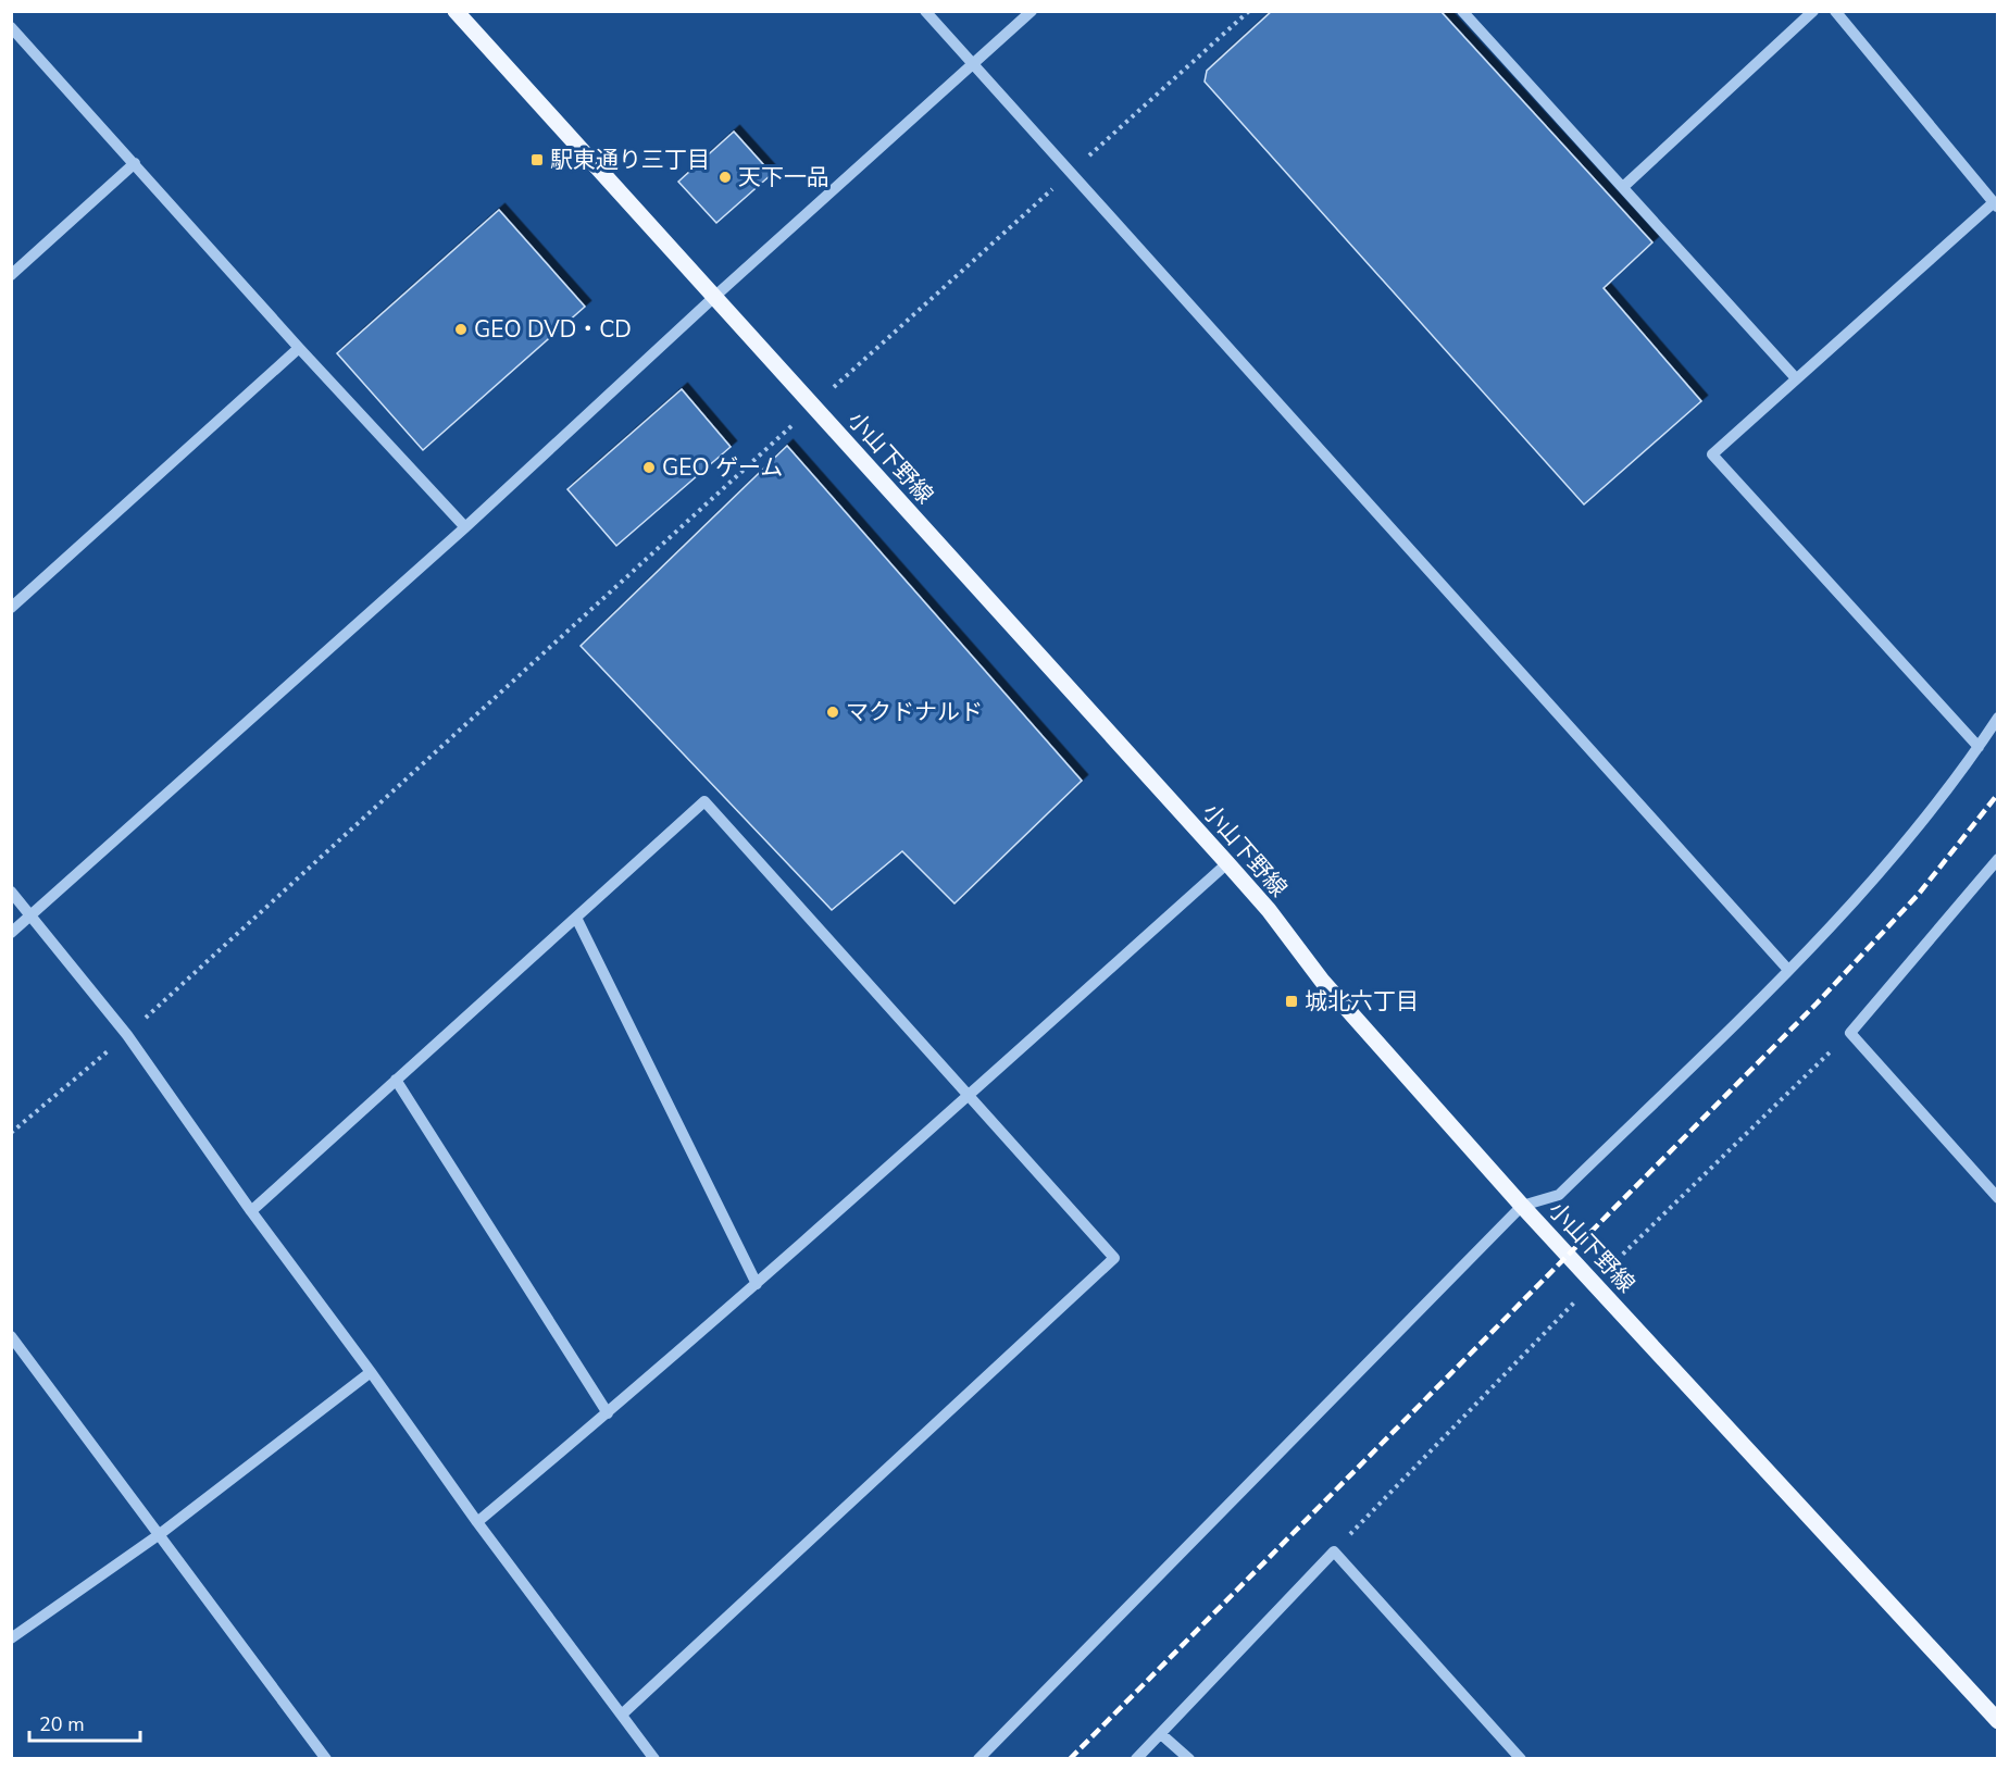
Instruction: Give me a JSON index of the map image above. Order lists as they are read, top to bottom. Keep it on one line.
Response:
{"streets":{"main road":["小山下野線"]},"places":{"transit":["駅東通り三丁目","城北六丁目"],"other":["天下一品","GEO DVD・CD","GEO ゲーム","マクドナルド"]},"scale_bar":"20 m"}
